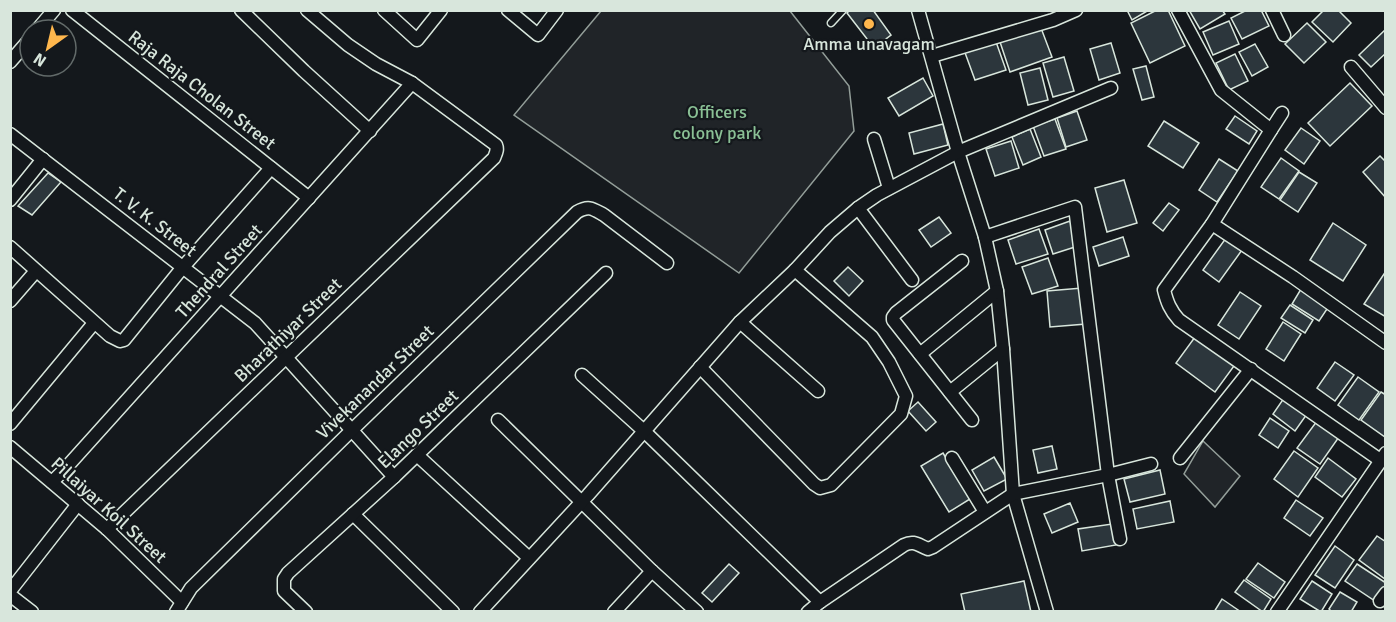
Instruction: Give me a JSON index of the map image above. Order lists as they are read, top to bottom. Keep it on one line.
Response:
{"streets":{"street":["Raja Raja Cholan Street","T. V. K. Street","Thendral Street","Bharathiyar Street","Vivekanandar Street","Elango Street","Pillaiyar Koil Street"]},"crossings":[["Raja Raja Cholan Street","Thendral Street"],["T. V. K. Street","Thendral Street"],["T. V. K. Street","Bharathiyar Street"],["T. V. K. Street","Vivekanandar Street"],["T. V. K. Street","Elango Street"],["Thendral Street","Bharathiyar Street"],["Thendral Street","Pillaiyar Koil Street"],["Bharathiyar Street","Pillaiyar Koil Street"],["Vivekanandar Street","Pillaiyar Koil Street"]],"parks":["Officers colony park"],"places":["Amma unavagam"],"north":"bottom left"}
